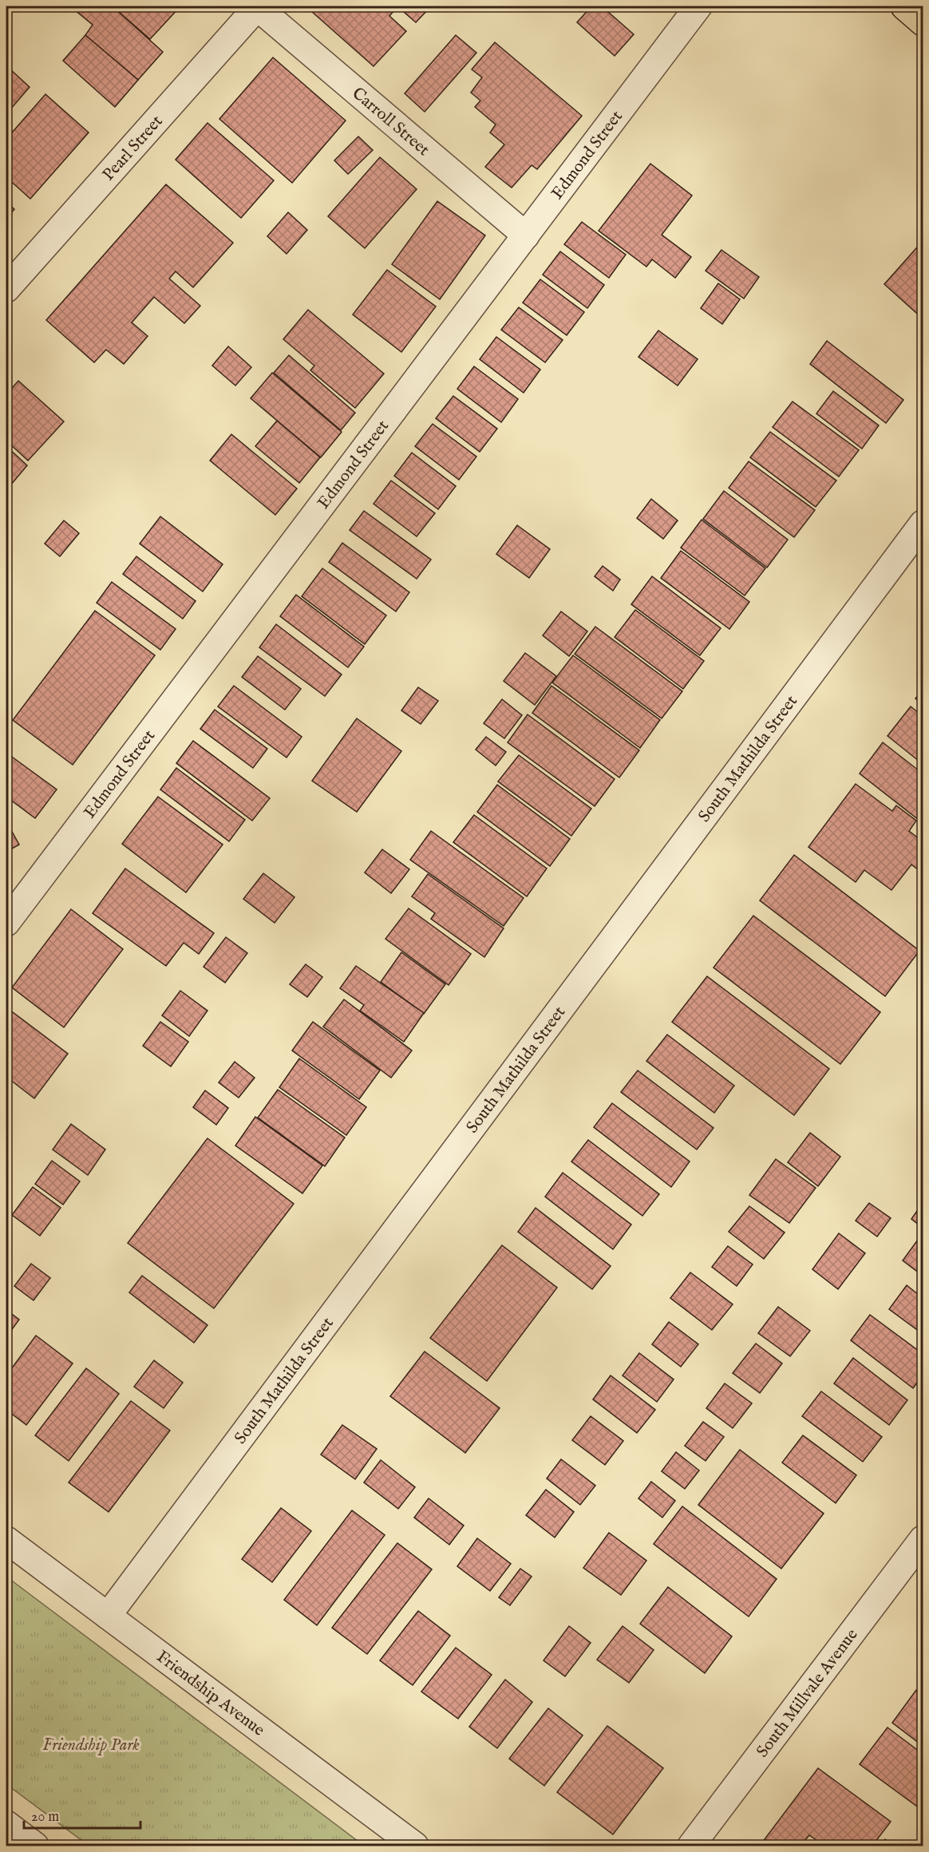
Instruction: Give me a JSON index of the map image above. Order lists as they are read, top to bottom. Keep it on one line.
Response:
{"streets":{"street":["Carroll Street","Pearl Street","Edmond Street","South Mathilda Street","Friendship Avenue","South Millvale Avenue"]},"crossings":[["Carroll Street","Pearl Street"],["Carroll Street","Edmond Street"],["South Mathilda Street","Friendship Avenue"]],"parks":["Friendship Park"],"scale_bar":"20 m"}
